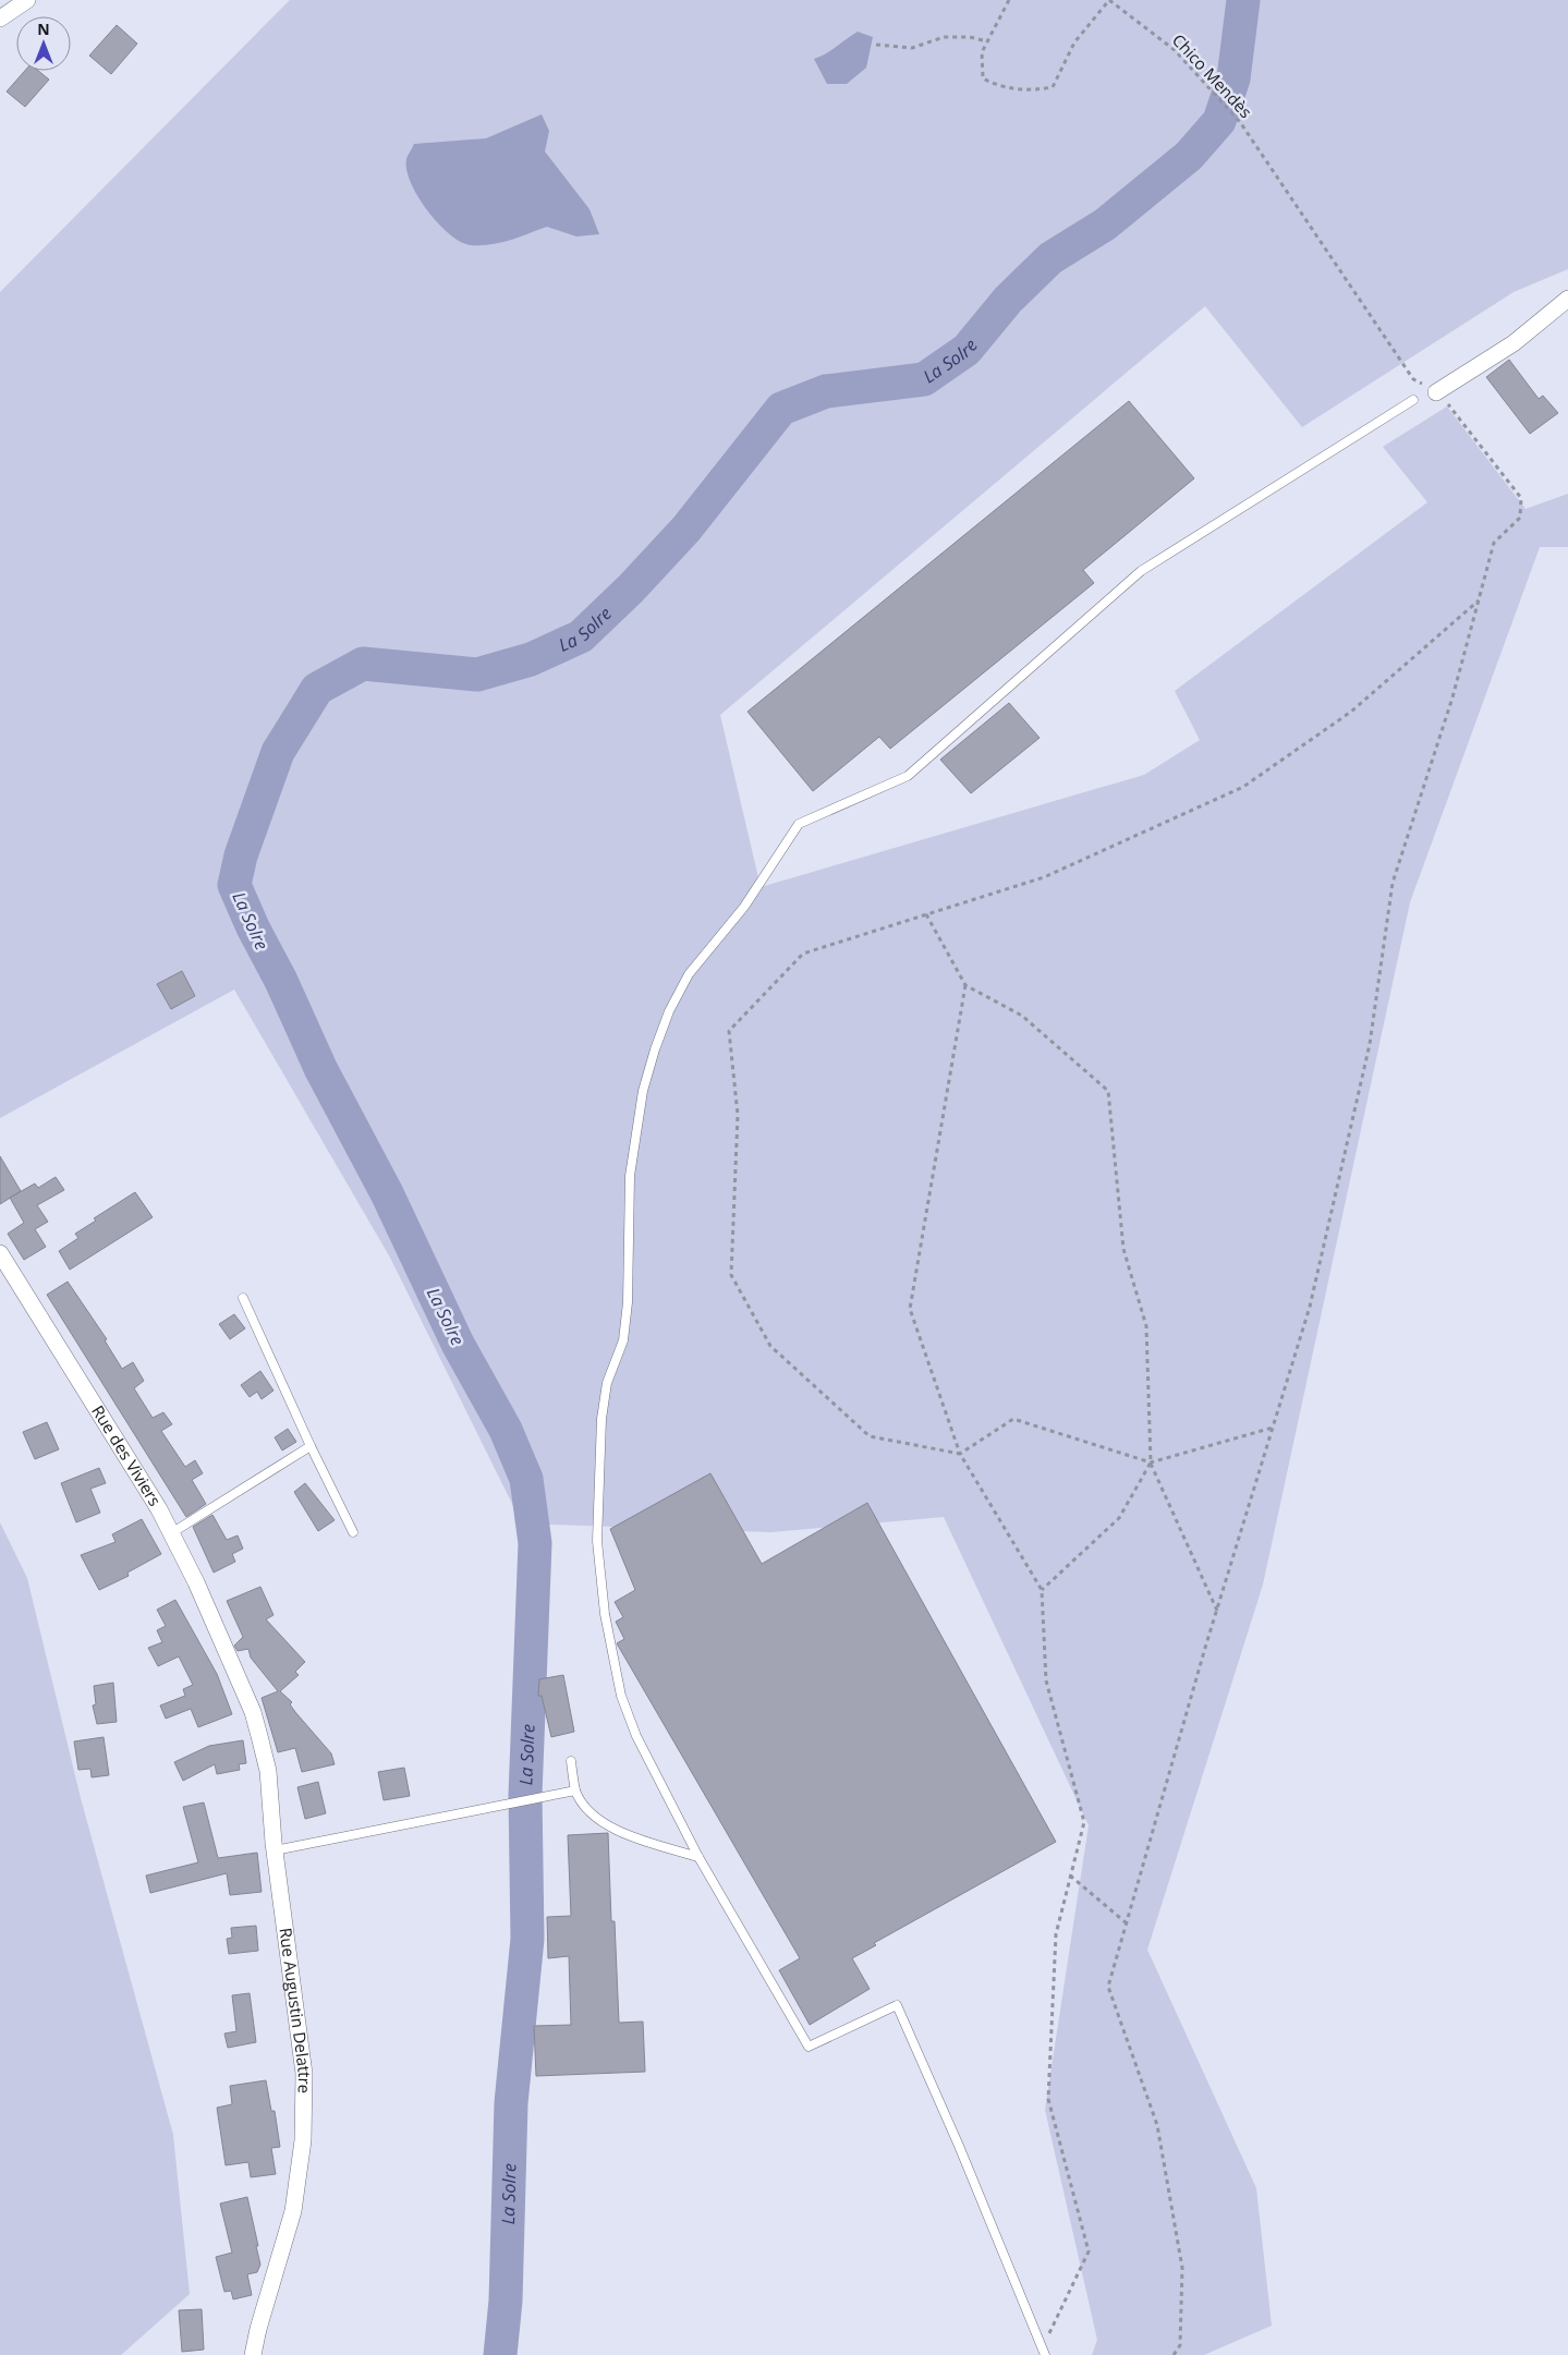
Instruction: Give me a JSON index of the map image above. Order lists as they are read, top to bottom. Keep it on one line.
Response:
{"streets":{"street":["Rue des Viviers","Rue Augustin Delattre"],"path":["Chico Mendès"]},"crossings":[["Rue des Viviers","Rue Augustin Delattre"]],"water":["La Solre"],"north":"top"}
